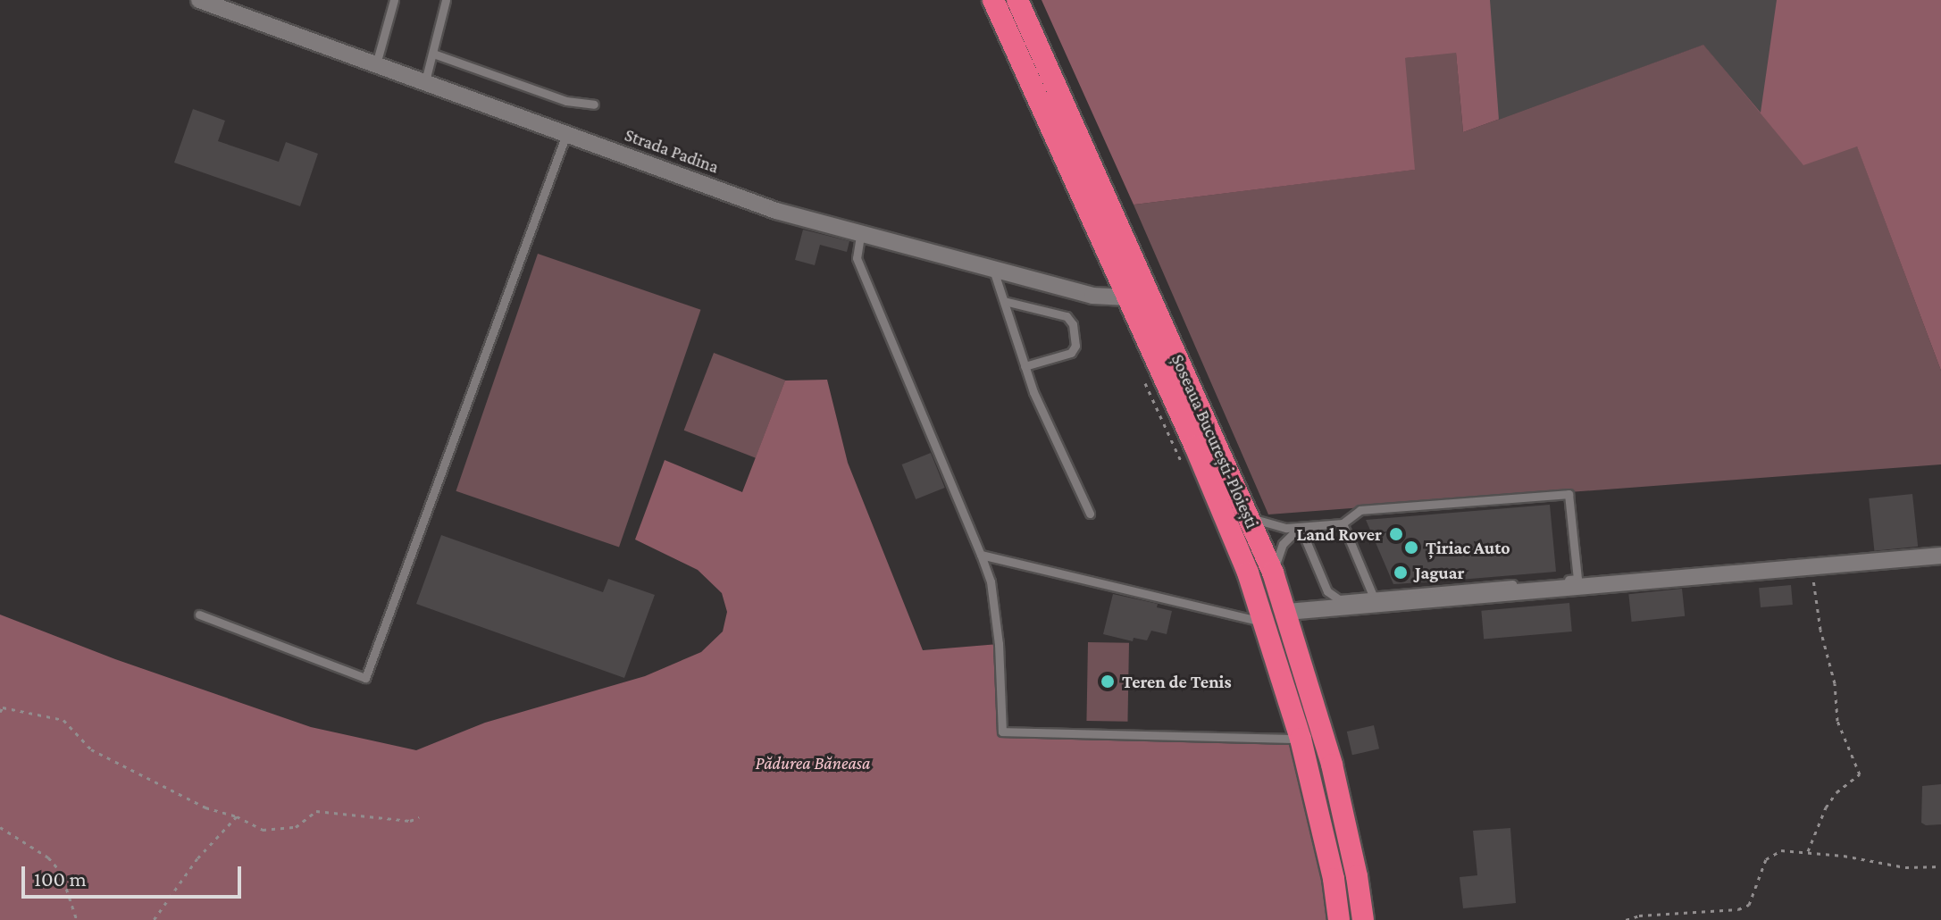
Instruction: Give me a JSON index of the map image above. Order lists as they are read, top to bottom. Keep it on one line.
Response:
{"streets":{"highway":["Șoseaua București-Ploiești"],"street":["Strada Padina"]},"crossings":[["Strada Padina","Șoseaua București-Ploiești"]],"parks":["Pădurea Băneasa"],"places":["Land Rover","Țiriac Auto","Jaguar","Teren de Tenis"],"scale_bar":"100 m"}
